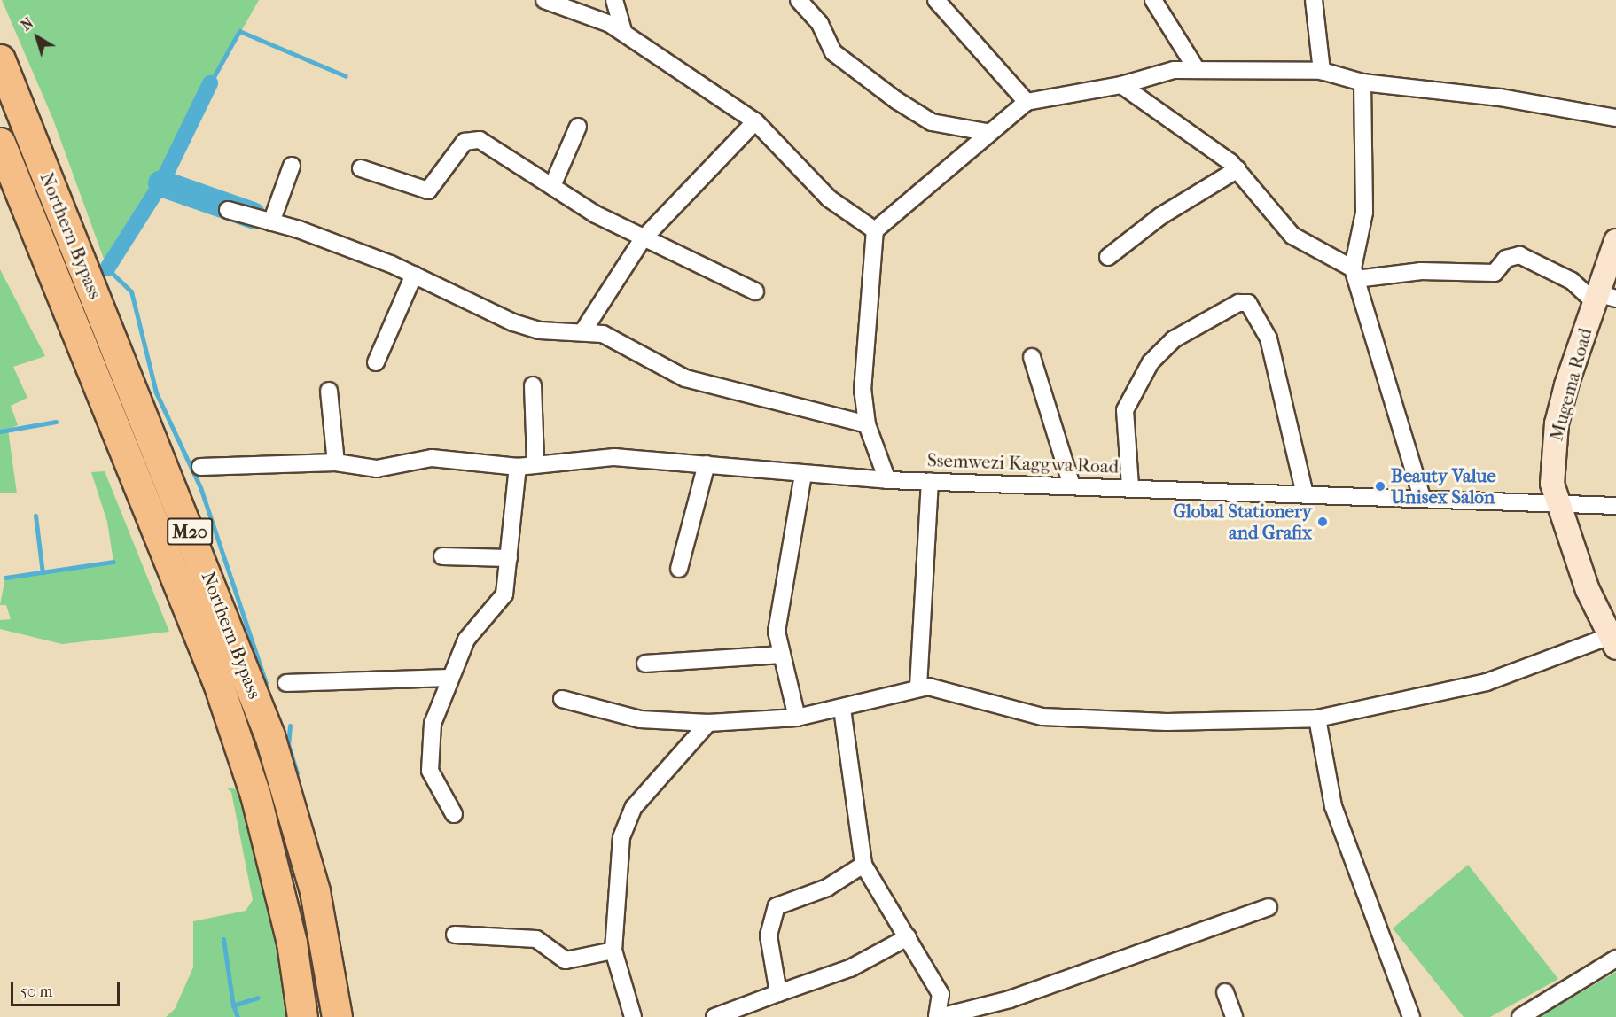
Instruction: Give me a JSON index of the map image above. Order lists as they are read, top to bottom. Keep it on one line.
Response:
{"streets":{"highway":["Northern Bypass","M20"],"street":["Mugema Road","Ssemwezi Kaggwa Road"]},"crossings":[["Mugema Road","Ssemwezi Kaggwa Road"]],"places":["Beauty Value Unisex Salon","Global Stationery and Grafix"],"scale_bar":"50 m","north":"top left"}
